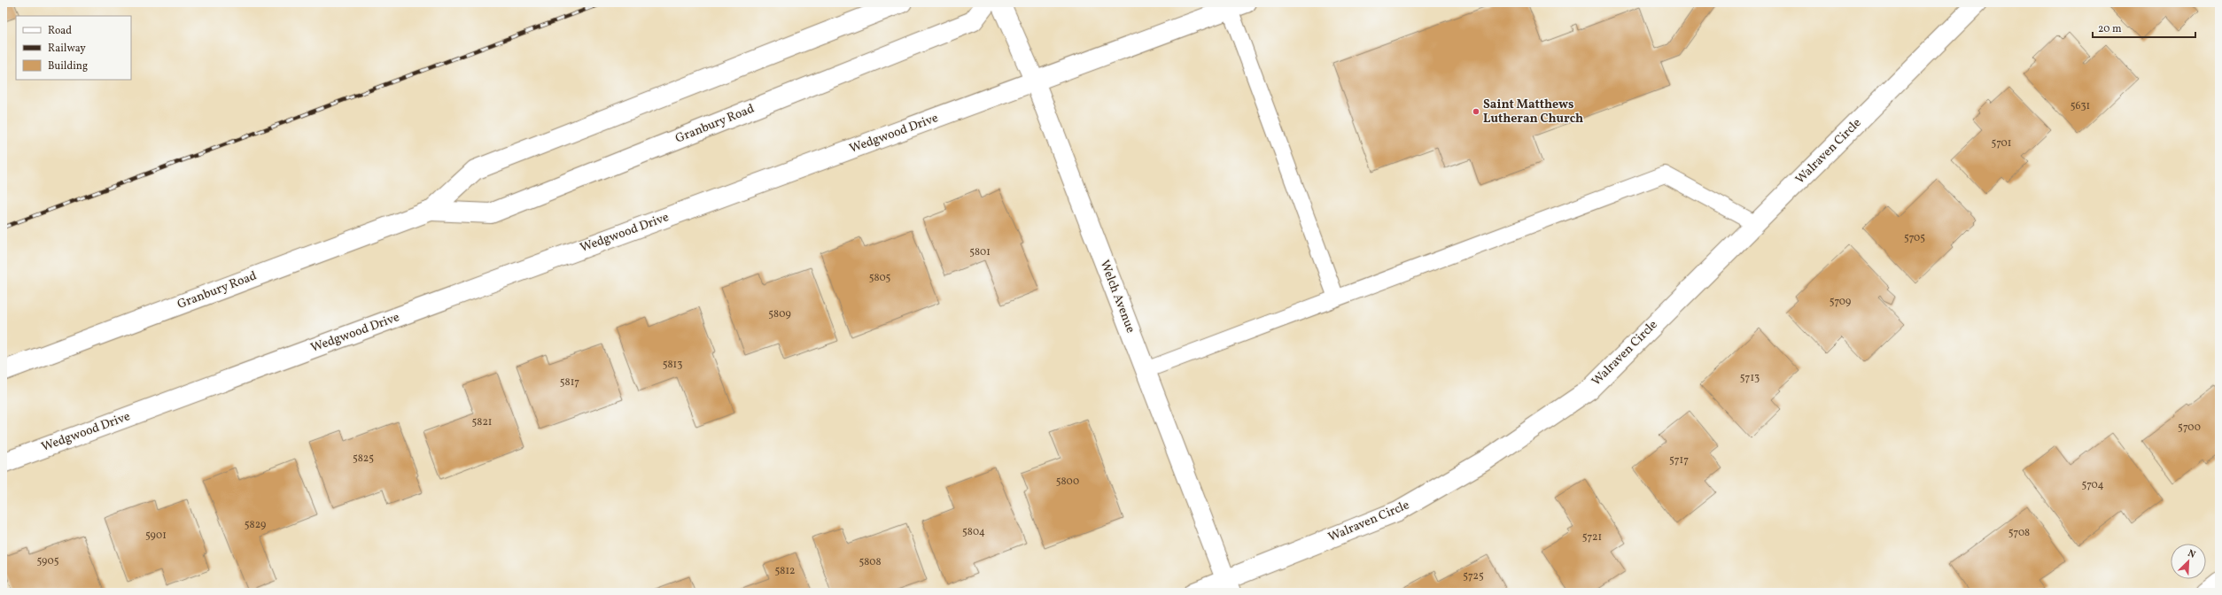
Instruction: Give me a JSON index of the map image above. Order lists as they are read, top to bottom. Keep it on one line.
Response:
{"streets":{"street":["Granbury Road","Wedgwood Drive","Walraven Circle","Welch Avenue"]},"crossings":[["Wedgwood Drive","Welch Avenue"],["Walraven Circle","Welch Avenue"]],"places":["Saint Matthews Lutheran Church"],"house_numbers":["5631","5701","5705","5801","5805","5709","5809","5813","5713","5817","5821","5700","5825","5717","5800","5704","5829","5804","5708","5901","5721","5905","5808","5812","5725"],"legend":["Road","Railway","Building"],"scale_bar":"20 m","north":"top right"}
